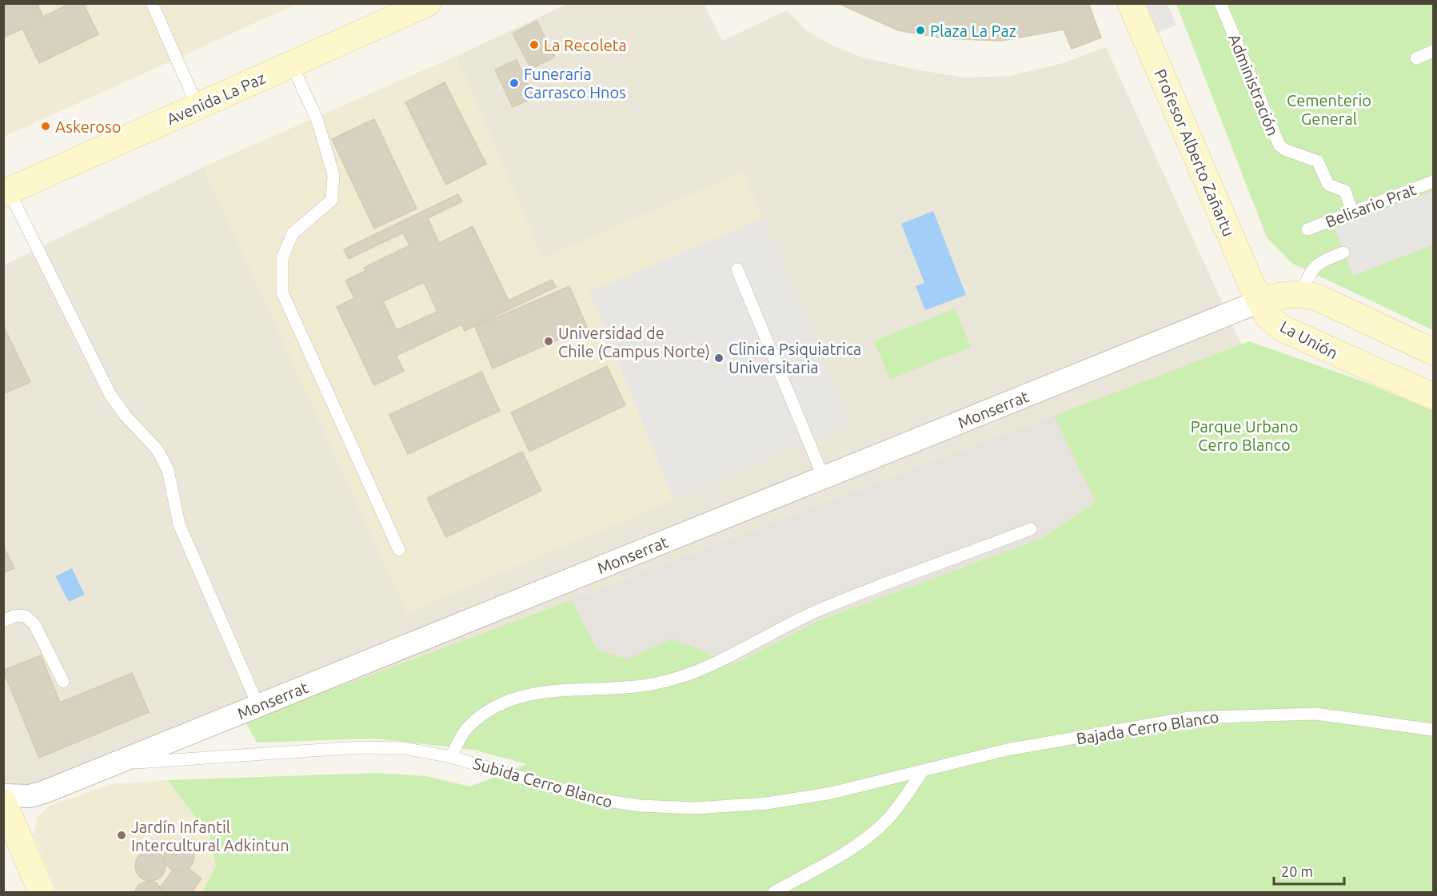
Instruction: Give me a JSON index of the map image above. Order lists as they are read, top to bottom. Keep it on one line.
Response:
{"streets":{"main road":["Avenida La Paz","Profesor Alberto Zañartu","La Unión"],"street":["Monserrat"],"lane":["Administración","Belisario Prat","Bajada Cerro Blanco","Subida Cerro Blanco"]},"crossings":[["Administración","Belisario Prat"],["Profesor Alberto Zañartu","La Unión"],["Profesor Alberto Zañartu","Monserrat"],["La Unión","Monserrat"],["Monserrat","Subida Cerro Blanco"],["Bajada Cerro Blanco","Subida Cerro Blanco"]],"parks":["Cementerio General","Parque Urbano Cerro Blanco"],"places":["Plaza La Paz","La Recoleta","Funeraria Carrasco Hnos","Askeroso","Universidad de Chile (Campus Norte)","Clinica Psiquiatrica Universitaria","Jardín Infantil Intercultural Adkintun"],"scale_bar":"20 m"}
